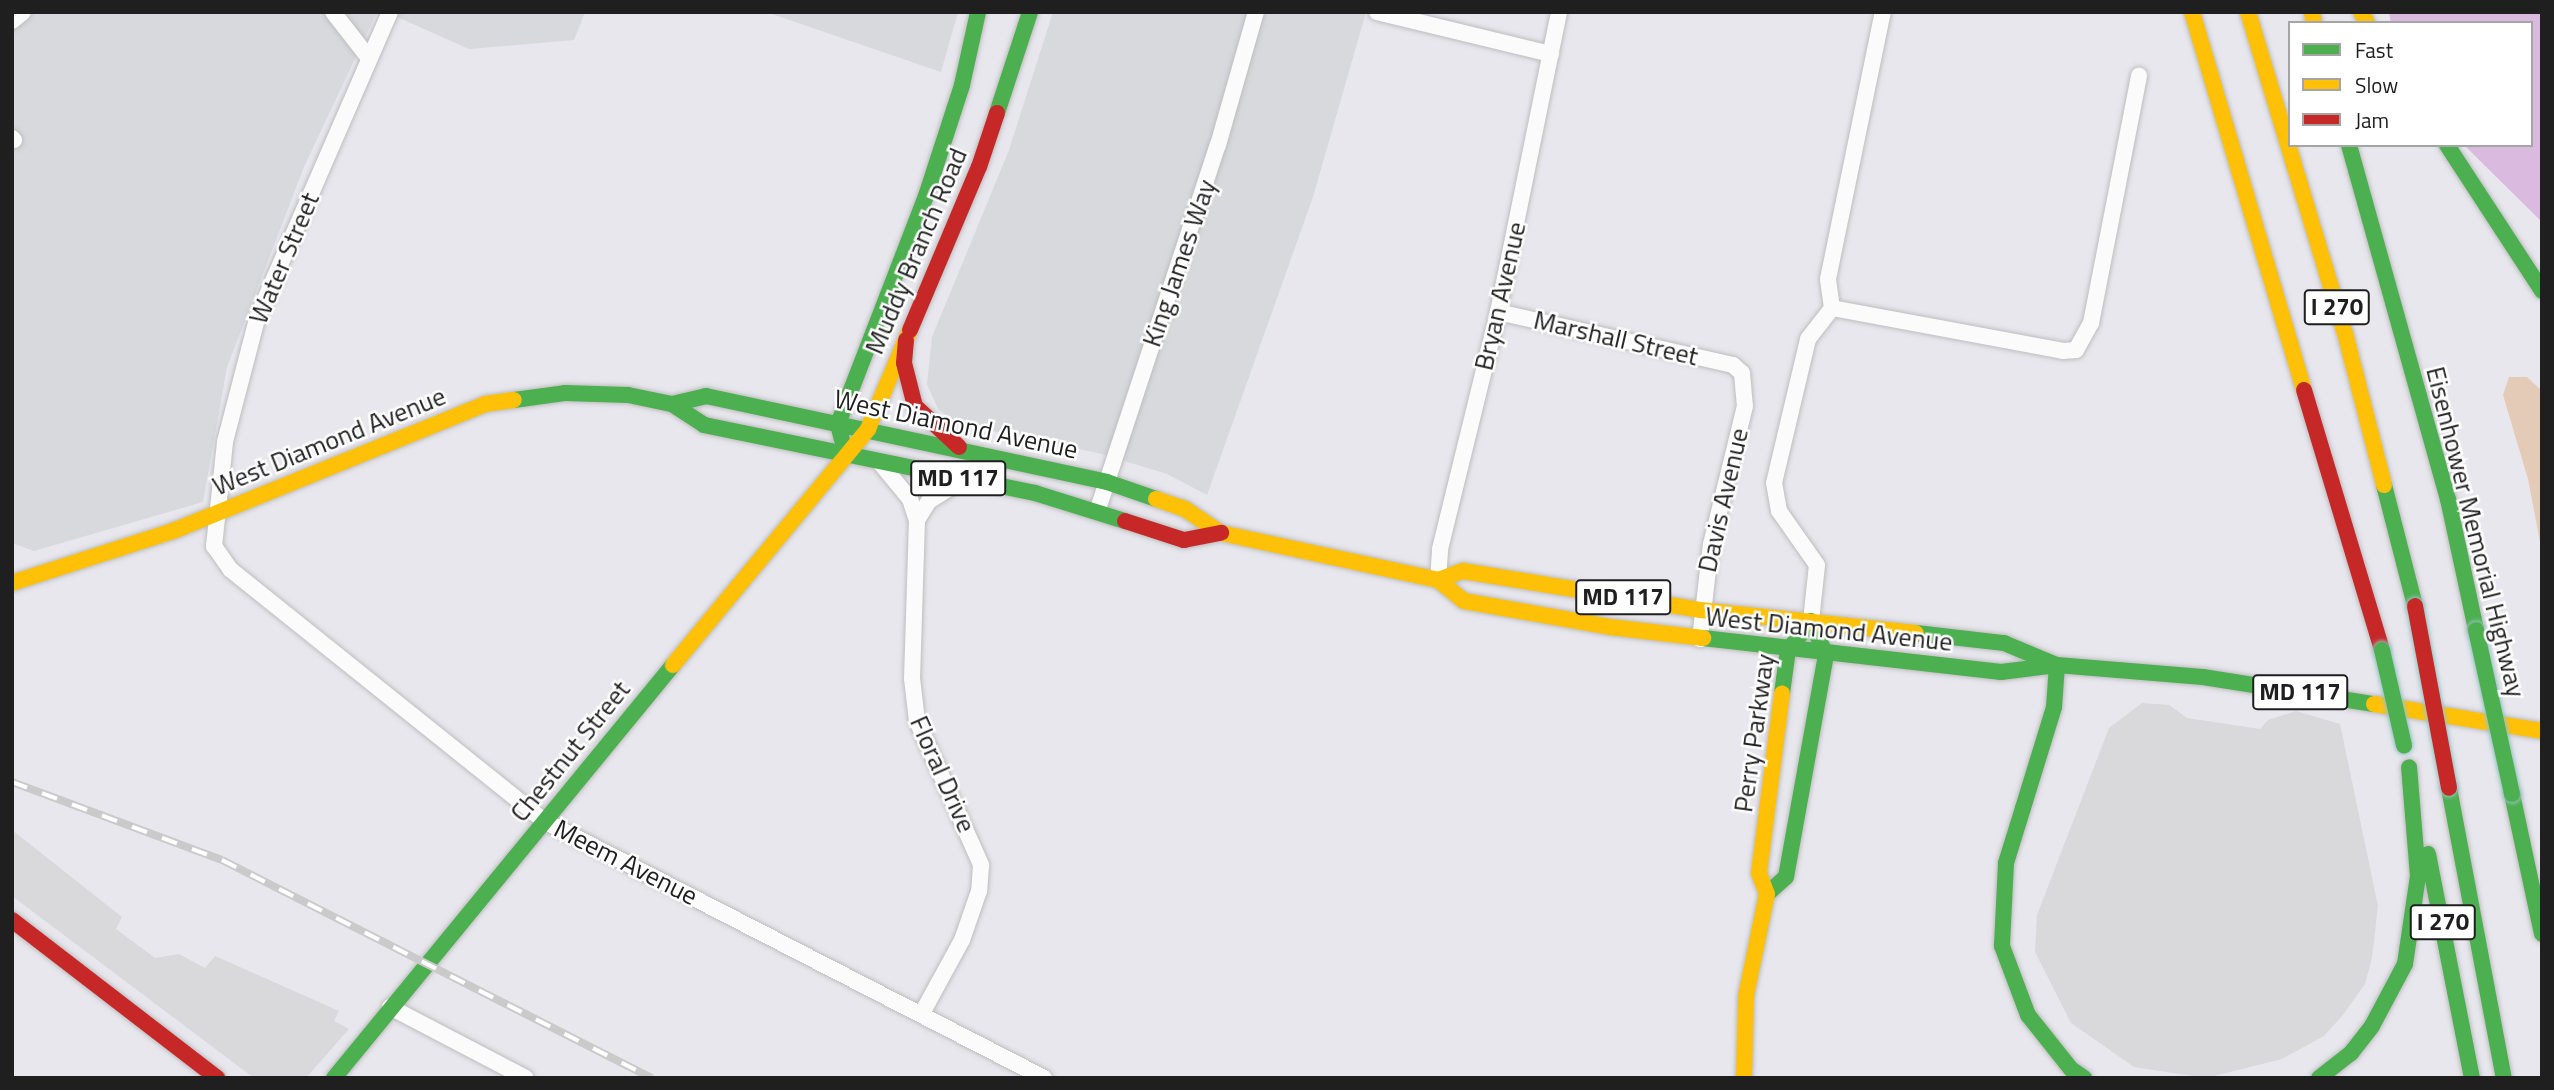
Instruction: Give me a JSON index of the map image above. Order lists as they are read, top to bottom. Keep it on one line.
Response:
{"streets":{"main road":["Muddy Branch Road","I 270","West Diamond Avenue","MD 117","Eisenhower Memorial Highway","Perry Parkway","Chestnut Street"],"street":["Water Street","King James Way","Bryan Avenue","Marshall Street","Davis Avenue","Floral Drive","Meem Avenue"]},"crossings":[["Muddy Branch Road","West Diamond Avenue"],["Muddy Branch Road","Chestnut Street"],["Water Street","West Diamond Avenue"],["Water Street","Meem Avenue"],["King James Way","West Diamond Avenue"],["Bryan Avenue","Marshall Street"],["Bryan Avenue","West Diamond Avenue"],["Marshall Street","Davis Avenue"],["West Diamond Avenue","Davis Avenue"],["West Diamond Avenue","Perry Parkway"],["West Diamond Avenue","Chestnut Street"],["West Diamond Avenue","Floral Drive"],["West Diamond Avenue","Meem Avenue"],["Chestnut Street","Meem Avenue"],["Floral Drive","Meem Avenue"]],"legend":["Fast","Slow","Jam"]}
